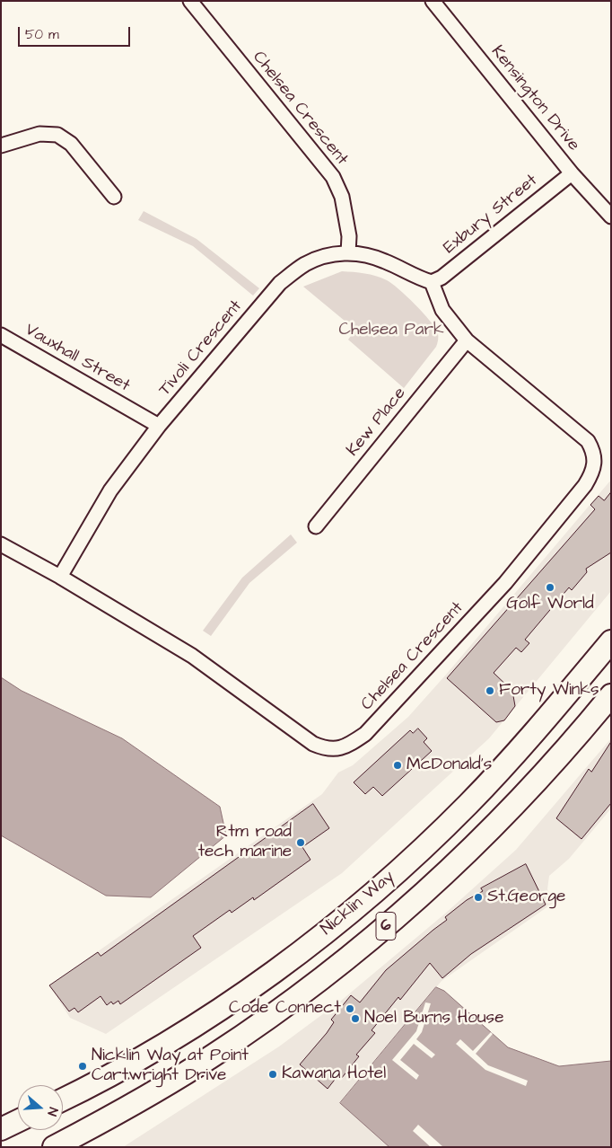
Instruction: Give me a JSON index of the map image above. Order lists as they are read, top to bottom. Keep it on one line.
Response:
{"streets":{"highway":["Nicklin Way","6"],"street":["Kensington Drive","Chelsea Crescent","Exbury Street","Tivoli Crescent","Vauxhall Street","Kew Place"]},"crossings":[["Kensington Drive","Exbury Street"],["Chelsea Crescent","Exbury Street"],["Chelsea Crescent","Tivoli Crescent"],["Chelsea Crescent","Kew Place"],["Exbury Street","Tivoli Crescent"],["Tivoli Crescent","Vauxhall Street"]],"parks":["Chelsea Park"],"places":["Golf World","Forty Winks","McDonald's","Rtm road tech marine","St.George","Code Connect","Noel Burns House","Nicklin Way at Point Cartwright Drive","Kawana Hotel"],"scale_bar":"50 m","north":"right"}
